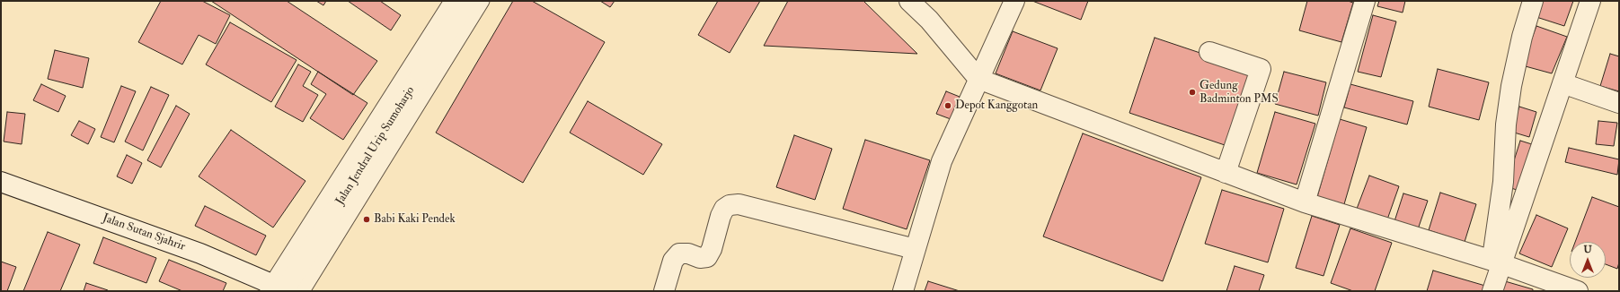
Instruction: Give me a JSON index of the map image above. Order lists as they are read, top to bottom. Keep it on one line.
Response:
{"streets":{"street":["Jalan Jendral Urip Sumoharjo","Jalan Sutan Sjahrir"]},"crossings":[["Jalan Jendral Urip Sumoharjo","Jalan Sutan Sjahrir"]],"places":["Gedung Badminton PMS","Depot Kanggotan","Babi Kaki Pendek"],"north":"top"}
